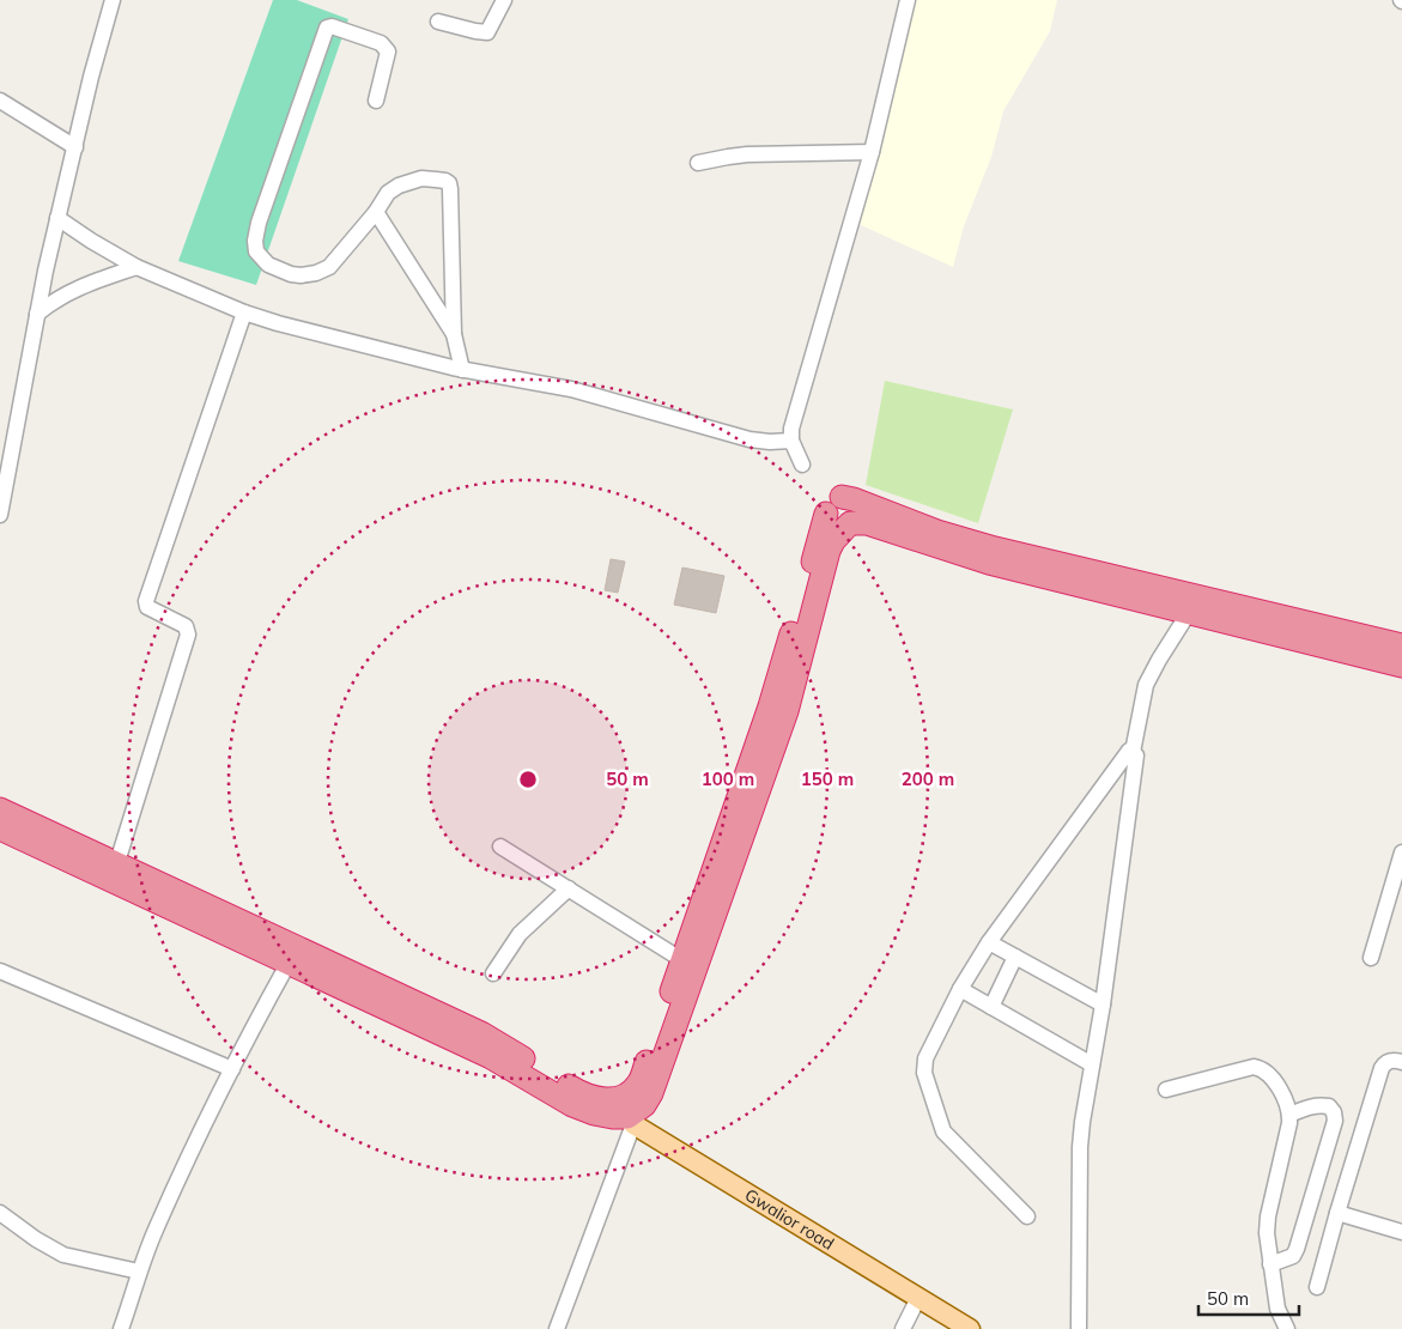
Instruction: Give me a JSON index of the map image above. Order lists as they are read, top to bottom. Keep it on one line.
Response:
{"streets":{"main road":["Gwalior road"]},"scale_bar":"50 m","rings":["50 m","100 m","150 m","200 m"]}
